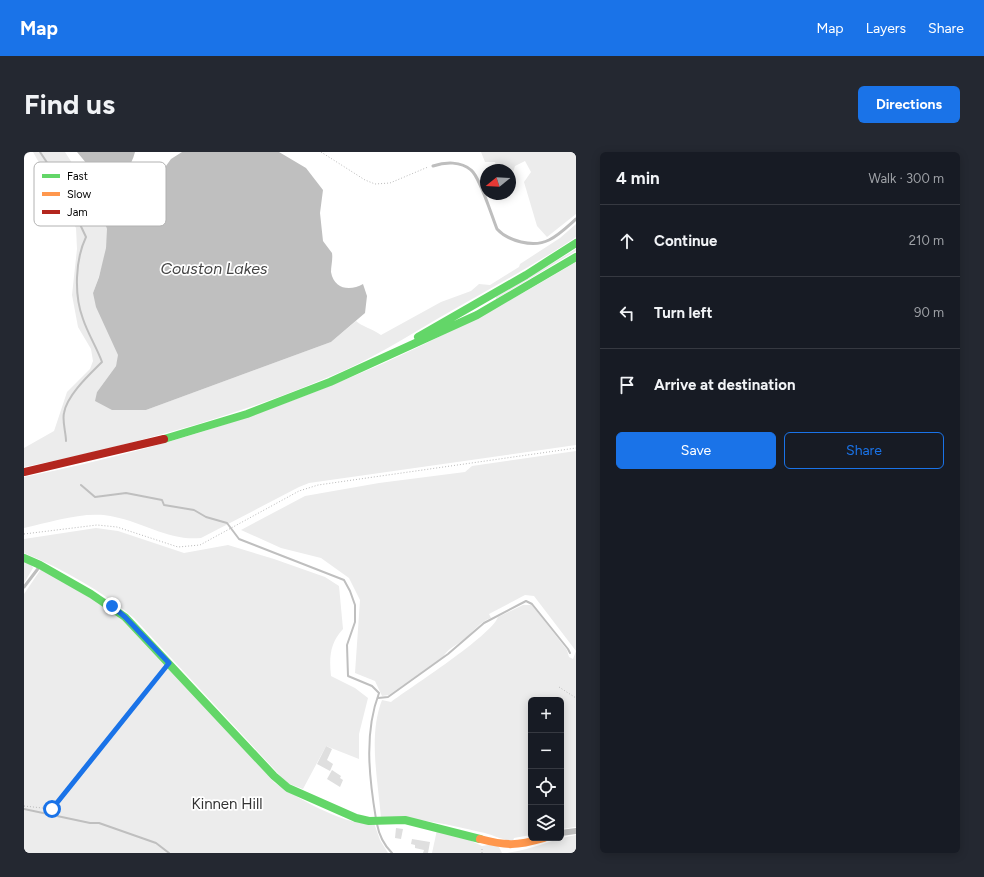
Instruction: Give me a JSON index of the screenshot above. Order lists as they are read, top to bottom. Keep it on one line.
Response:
{"water":["Couston Lakes"],"parks":["Kinnen Hill"],"legend":["Fast","Slow","Jam"],"north":"left","page":{"header":"Map","nav":["Map","Layers","Share"],"buttons":["Directions",["Save","Share"]],"title":"Find us","heading":["4 min","Walk · 300 m"],"list":[["Continue","210 m"],["Turn left","90 m"],"Arrive at destination"],"map_buttons":["+","−"]}}
